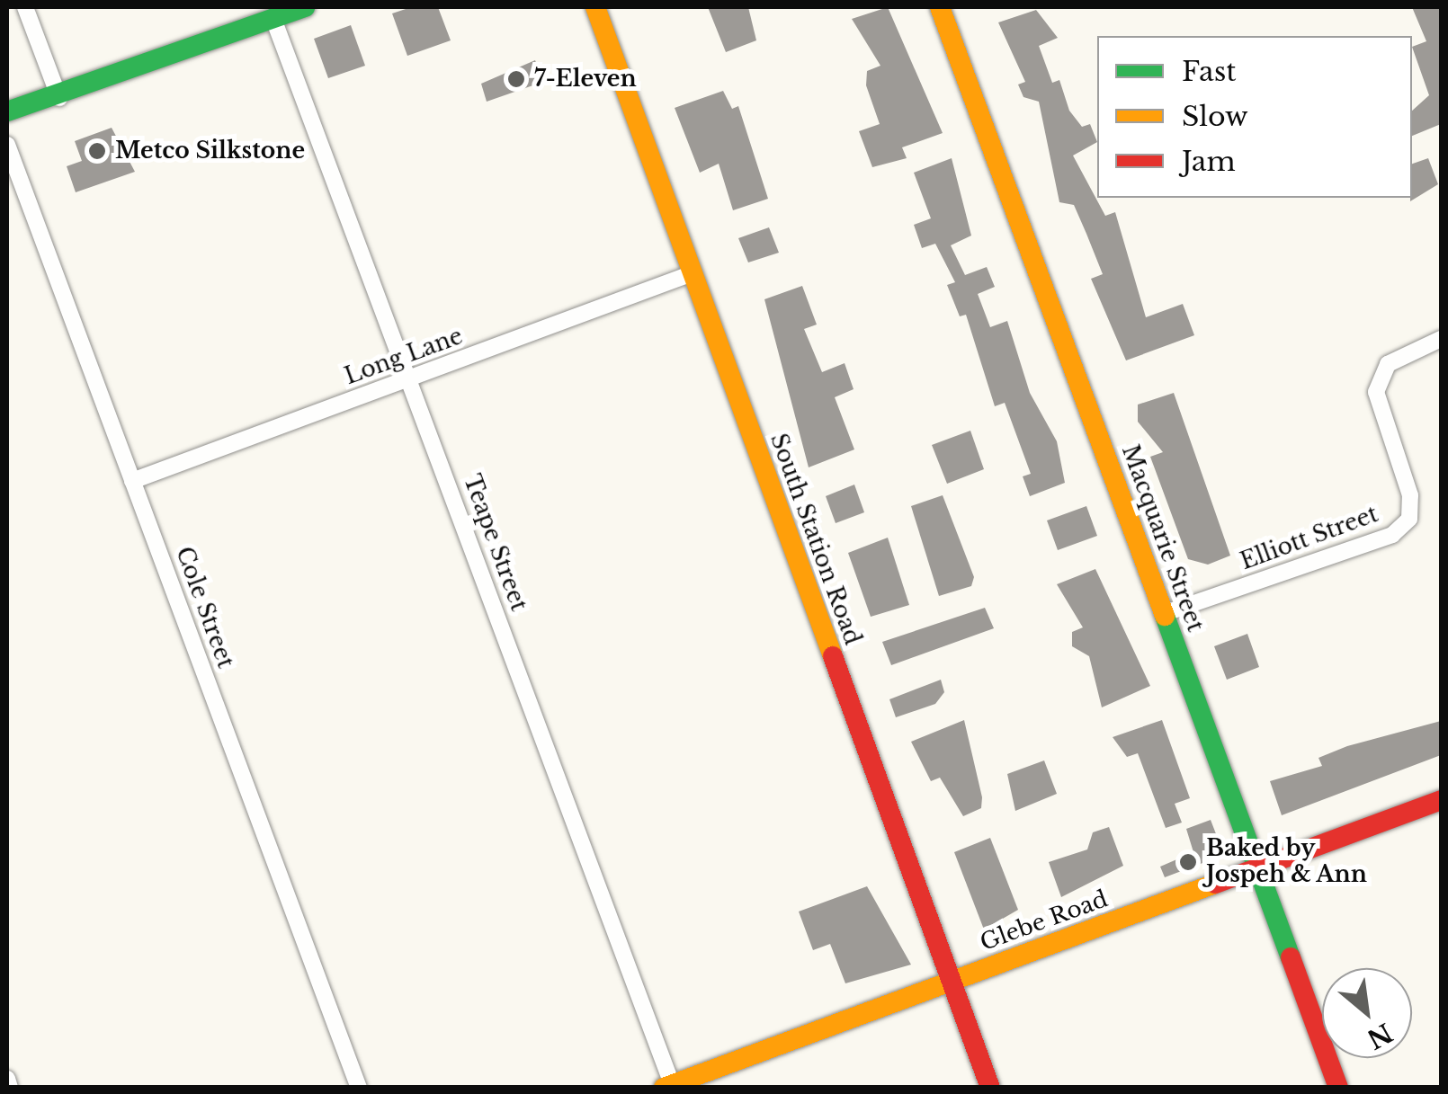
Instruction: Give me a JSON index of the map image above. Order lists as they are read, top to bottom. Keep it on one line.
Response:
{"streets":{"street":["Long Lane","Macquarie Street","Elliott Street","South Station Road","Teape Street","Cole Street","Glebe Road"]},"crossings":[["Long Lane","South Station Road"],["Long Lane","Teape Street"],["Long Lane","Cole Street"],["Macquarie Street","Elliott Street"],["Macquarie Street","Glebe Road"],["South Station Road","Glebe Road"],["Teape Street","Glebe Road"]],"places":["7-Eleven","Metco Silkstone","Baked by Jospeh & Ann"],"legend":["Fast","Slow","Jam"],"north":"bottom right"}
